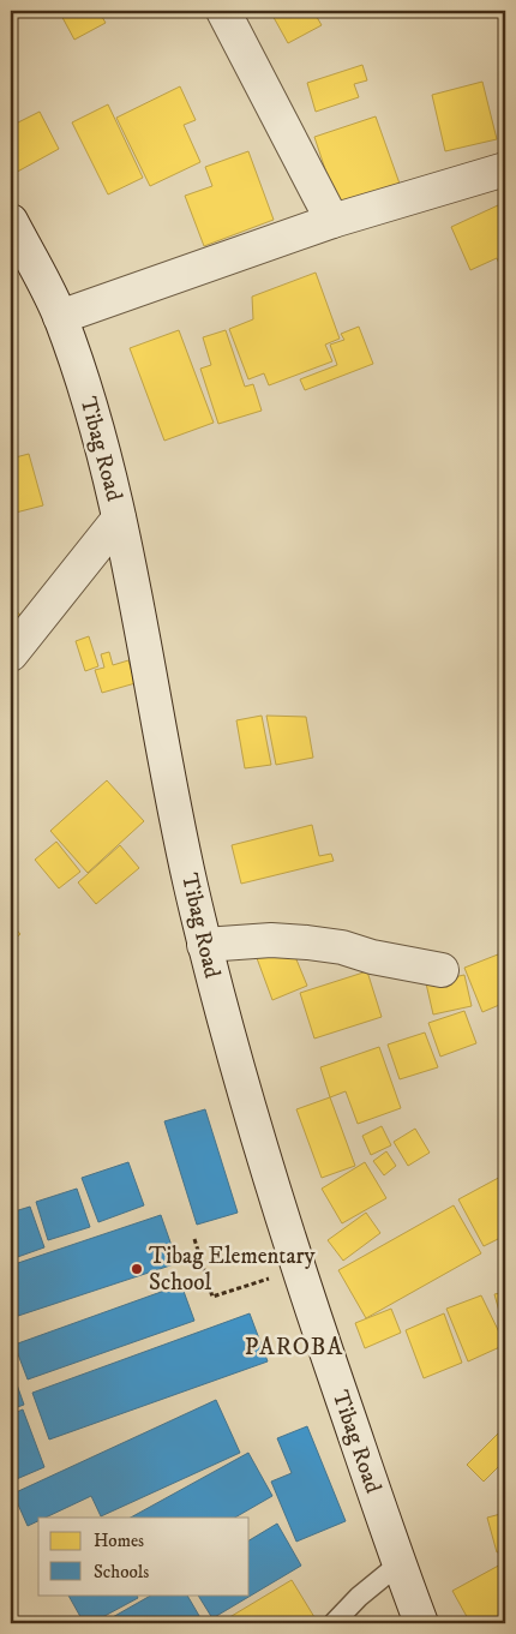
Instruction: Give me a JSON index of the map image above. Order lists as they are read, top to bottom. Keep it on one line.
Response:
{"streets":{"street":["Tibag Road"]},"districts":["PAROBA"],"places":["Tibag Elementary School"],"legend":["Homes","Schools"]}
